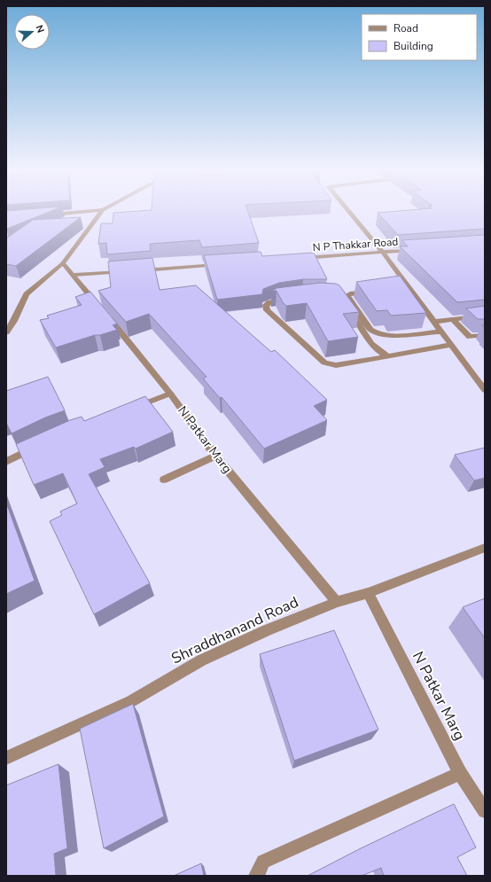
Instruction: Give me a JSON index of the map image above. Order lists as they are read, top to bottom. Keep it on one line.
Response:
{"streets":{"street":["N P Thakkar Road","N Patkar Marg","Shraddhanand Road"]},"crossings":[["N Patkar Marg","Shraddhanand Road"]],"legend":["Road","Building"],"north":"right"}
